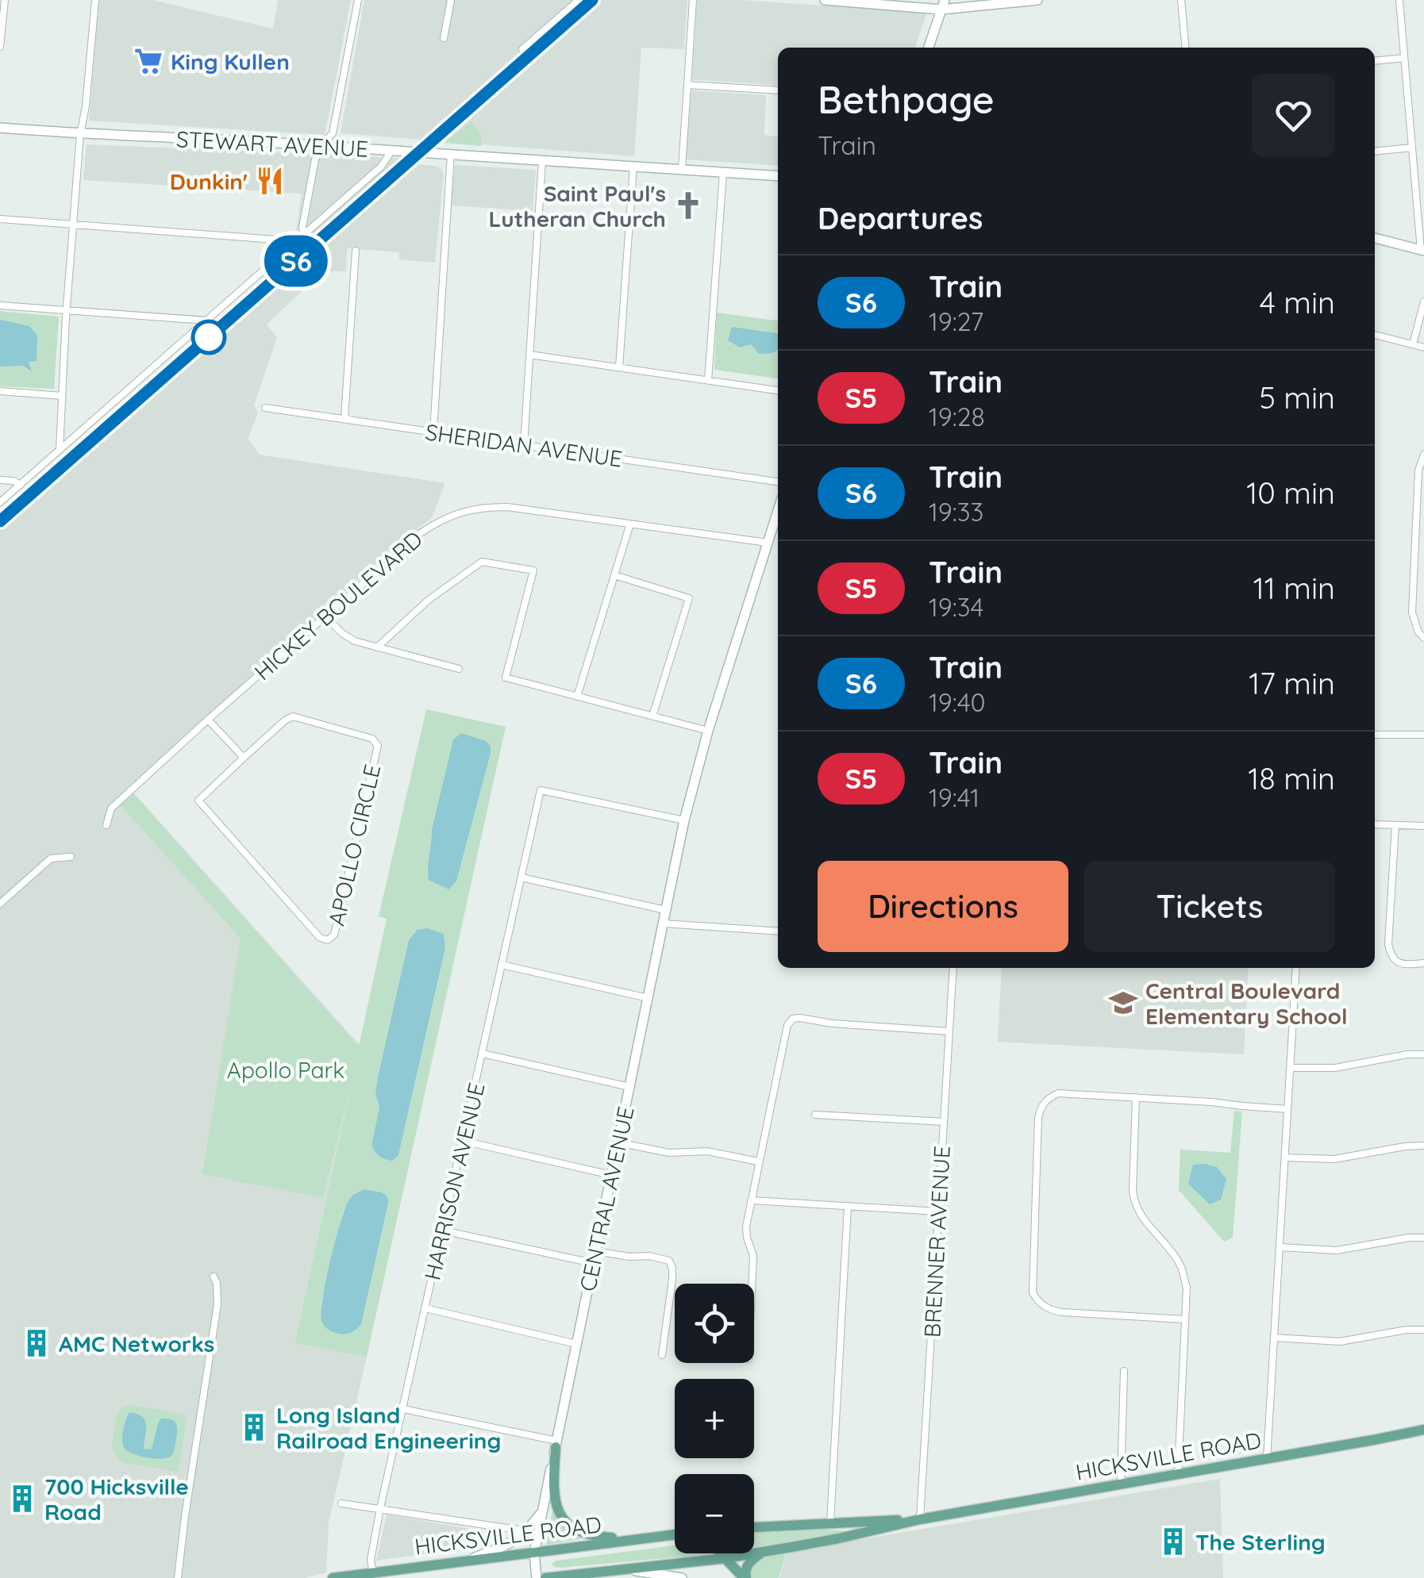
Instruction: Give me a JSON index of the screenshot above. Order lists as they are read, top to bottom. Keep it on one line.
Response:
{"streets":{"main road":["STEWART AVENUE","CENTRAL AVENUE","HICKSVILLE ROAD"],"street":["SHERIDAN AVENUE","HICKEY BOULEVARD","APOLLO CIRCLE","HARRISON AVENUE","BRENNER AVENUE"]},"crossings":[["HARRISON AVENUE","CENTRAL AVENUE"],["HARRISON AVENUE","HICKSVILLE ROAD"],["CENTRAL AVENUE","HICKSVILLE ROAD"],["BRENNER AVENUE","HICKSVILLE ROAD"]],"parks":["Apollo Park"],"places":{"supermarket":["King Kullen"],"restaurant":["Dunkin'"],"church":["Saint Paul's Lutheran Church"],"school or university":["Central Boulevard Elementary School"],"building":["AMC Networks","Long Island Railroad Engineering","700 Hicksville Road","The Sterling"]},"page":{"on_map":"S6","heading":[["Bethpage","Train"],"Departures"],"list":[{"mark":"S6","name":"Train","note":"19:27","value":"4 min"},{"mark":"S5","name":"Train","note":"19:28","value":"5 min"},{"mark":"S6","name":"Train","note":"19:33","value":"10 min"},{"mark":"S5","name":"Train","note":"19:34","value":"11 min"},{"mark":"S6","name":"Train","note":"19:40","value":"17 min"},{"mark":"S5","name":"Train","note":"19:41","value":"18 min"}],"buttons":["Directions","Tickets"],"map_buttons":["+","−"]}}
